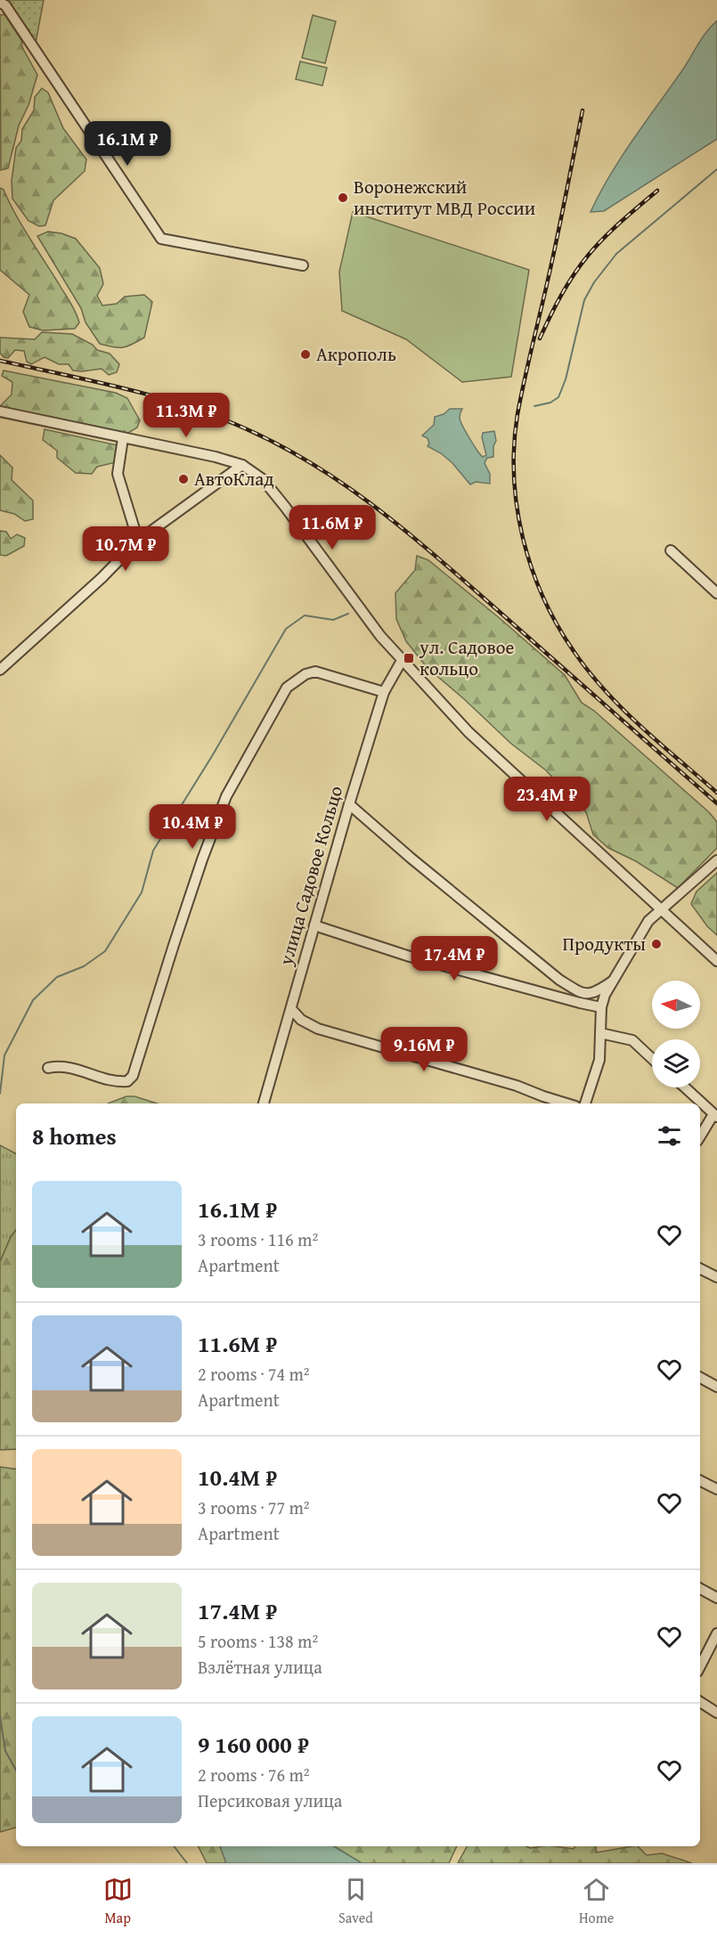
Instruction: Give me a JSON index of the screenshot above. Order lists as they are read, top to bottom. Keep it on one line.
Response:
{"streets":{"street":["улица Садовое Кольцо"]},"places":{"other":["Воронежский институт МВД России","Акрополь","АвтоКлад","Продукты"],"transit":["ул. Садовое кольцо"]},"north":"left","page":{"price":["16.1M ₽","11.3M ₽","11.6M ₽","10.7M ₽","23.4M ₽","10.4M ₽","17.4M ₽","9.16M ₽"],"heading":"8 homes","list":[{"name":"16.1M ₽","note":"3 rooms · 116 m² · Apartment"},{"name":"11.6M ₽","note":"2 rooms · 74 m² · Apartment"},{"name":"10.4M ₽","note":"3 rooms · 77 m² · Apartment"},{"name":"17.4M ₽","note":"5 rooms · 138 m² · Взлётная улица"},{"name":"9 160 000 ₽","note":"2 rooms · 76 m² · Персиковая улица"}],"tabs":["Map","Saved","Home"]}}
